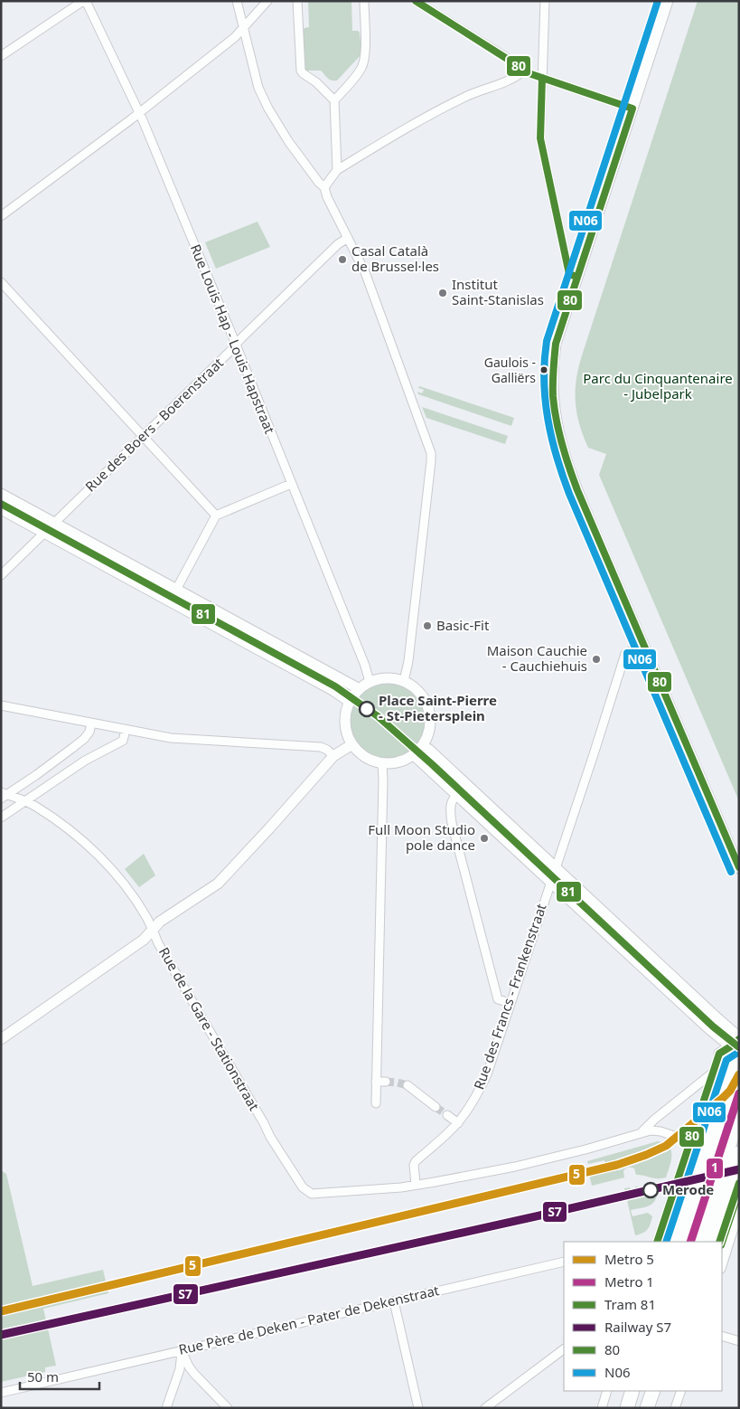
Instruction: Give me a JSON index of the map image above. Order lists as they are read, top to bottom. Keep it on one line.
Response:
{"streets":{"street":["Rue Louis Hap - Louis Hapstraat","Rue des Boers - Boerenstraat","Rue des Francs - Frankenstraat","Rue de la Gare - Stationstraat","Rue Père de Deken - Pater de Dekenstraat"]},"crossings":[["Rue Louis Hap - Louis Hapstraat","Rue des Boers - Boerenstraat"],["Rue des Francs - Frankenstraat","Rue de la Gare - Stationstraat"]],"parks":["Parc du Cinquantenaire - Jubelpark"],"places":["Casal Català de Brussel·les","Institut Saint-Stanislas","Gaulois - Galliërs","Basic-Fit","Maison Cauchie - Cauchiehuis","Place Saint-Pierre - St-Pietersplein","Full Moon Studio pole dance","Merode"],"lines":["transit line 80","transit line N06","tram line 81","metro line 5","metro line 1","rail line S7"],"legend":["Metro 5","Metro 1","Tram 81","Railway S7","80","N06"],"scale_bar":"50 m"}
